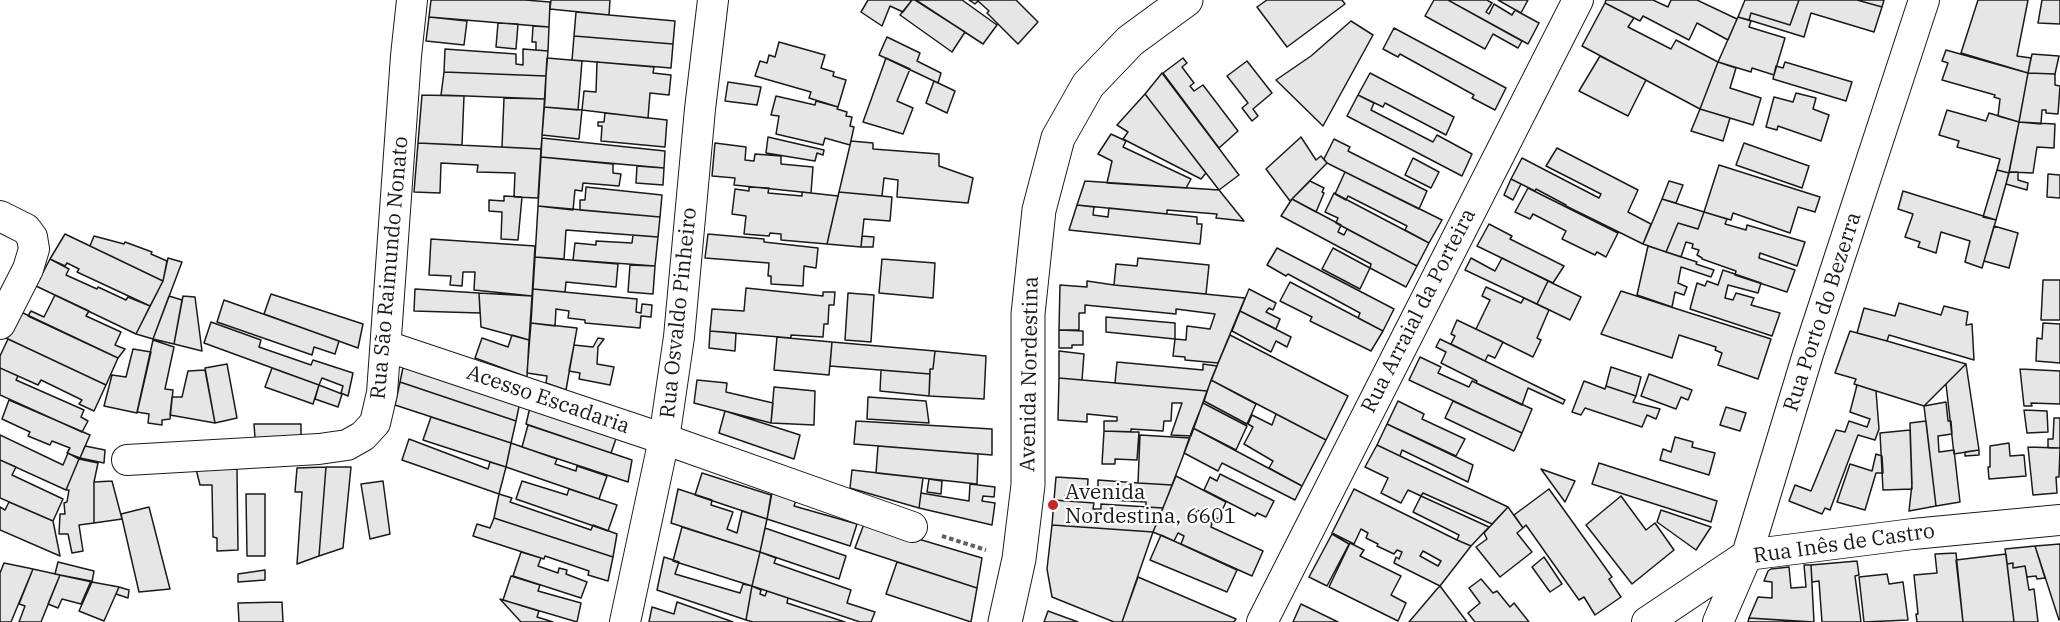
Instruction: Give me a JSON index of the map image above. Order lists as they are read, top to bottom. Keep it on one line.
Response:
{"streets":{"main road":["Avenida Nordestina"],"street":["Rua São Raimundo Nonato","Rua Arraial da Porteira","Rua Porto do Bezerra","Rua Osvaldo Pinheiro","Acesso Escadaria","Rua Inês de Castro"]},"crossings":[["Rua São Raimundo Nonato","Acesso Escadaria"],["Rua Porto do Bezerra","Rua Inês de Castro"],["Rua Osvaldo Pinheiro","Acesso Escadaria"]],"places":["Avenida Nordestina, 6601"]}
